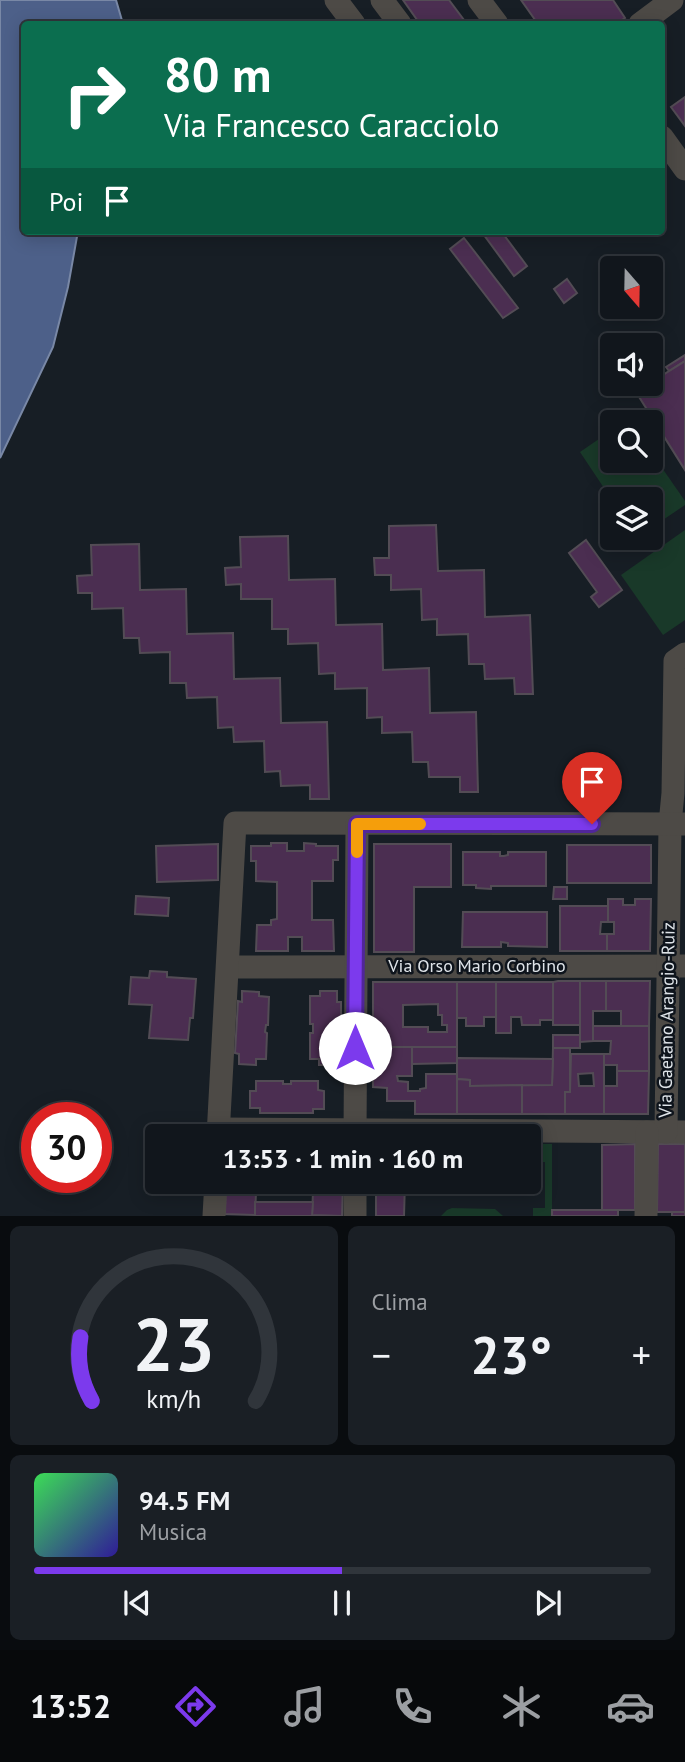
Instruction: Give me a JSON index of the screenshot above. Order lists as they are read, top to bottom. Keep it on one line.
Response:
{"streets":{"street":["Via Orso Mario Corbino","Via Gaetano Arangio-Ruiz"]},"crossings":[["Via Orso Mario Corbino","Via Gaetano Arangio-Ruiz"]],"north":"bottom","page":{"turn":["80 m","Via Francesco Caracciolo"],"then":"Poi","limit":"30","trip":"13:53 · 1 min · 160 m","tile":"Clima","heat":["−","23°","+"],"song":["94.5 FM","Musica"],"tabs":"13:52","gauge":["23","km/h"]}}
